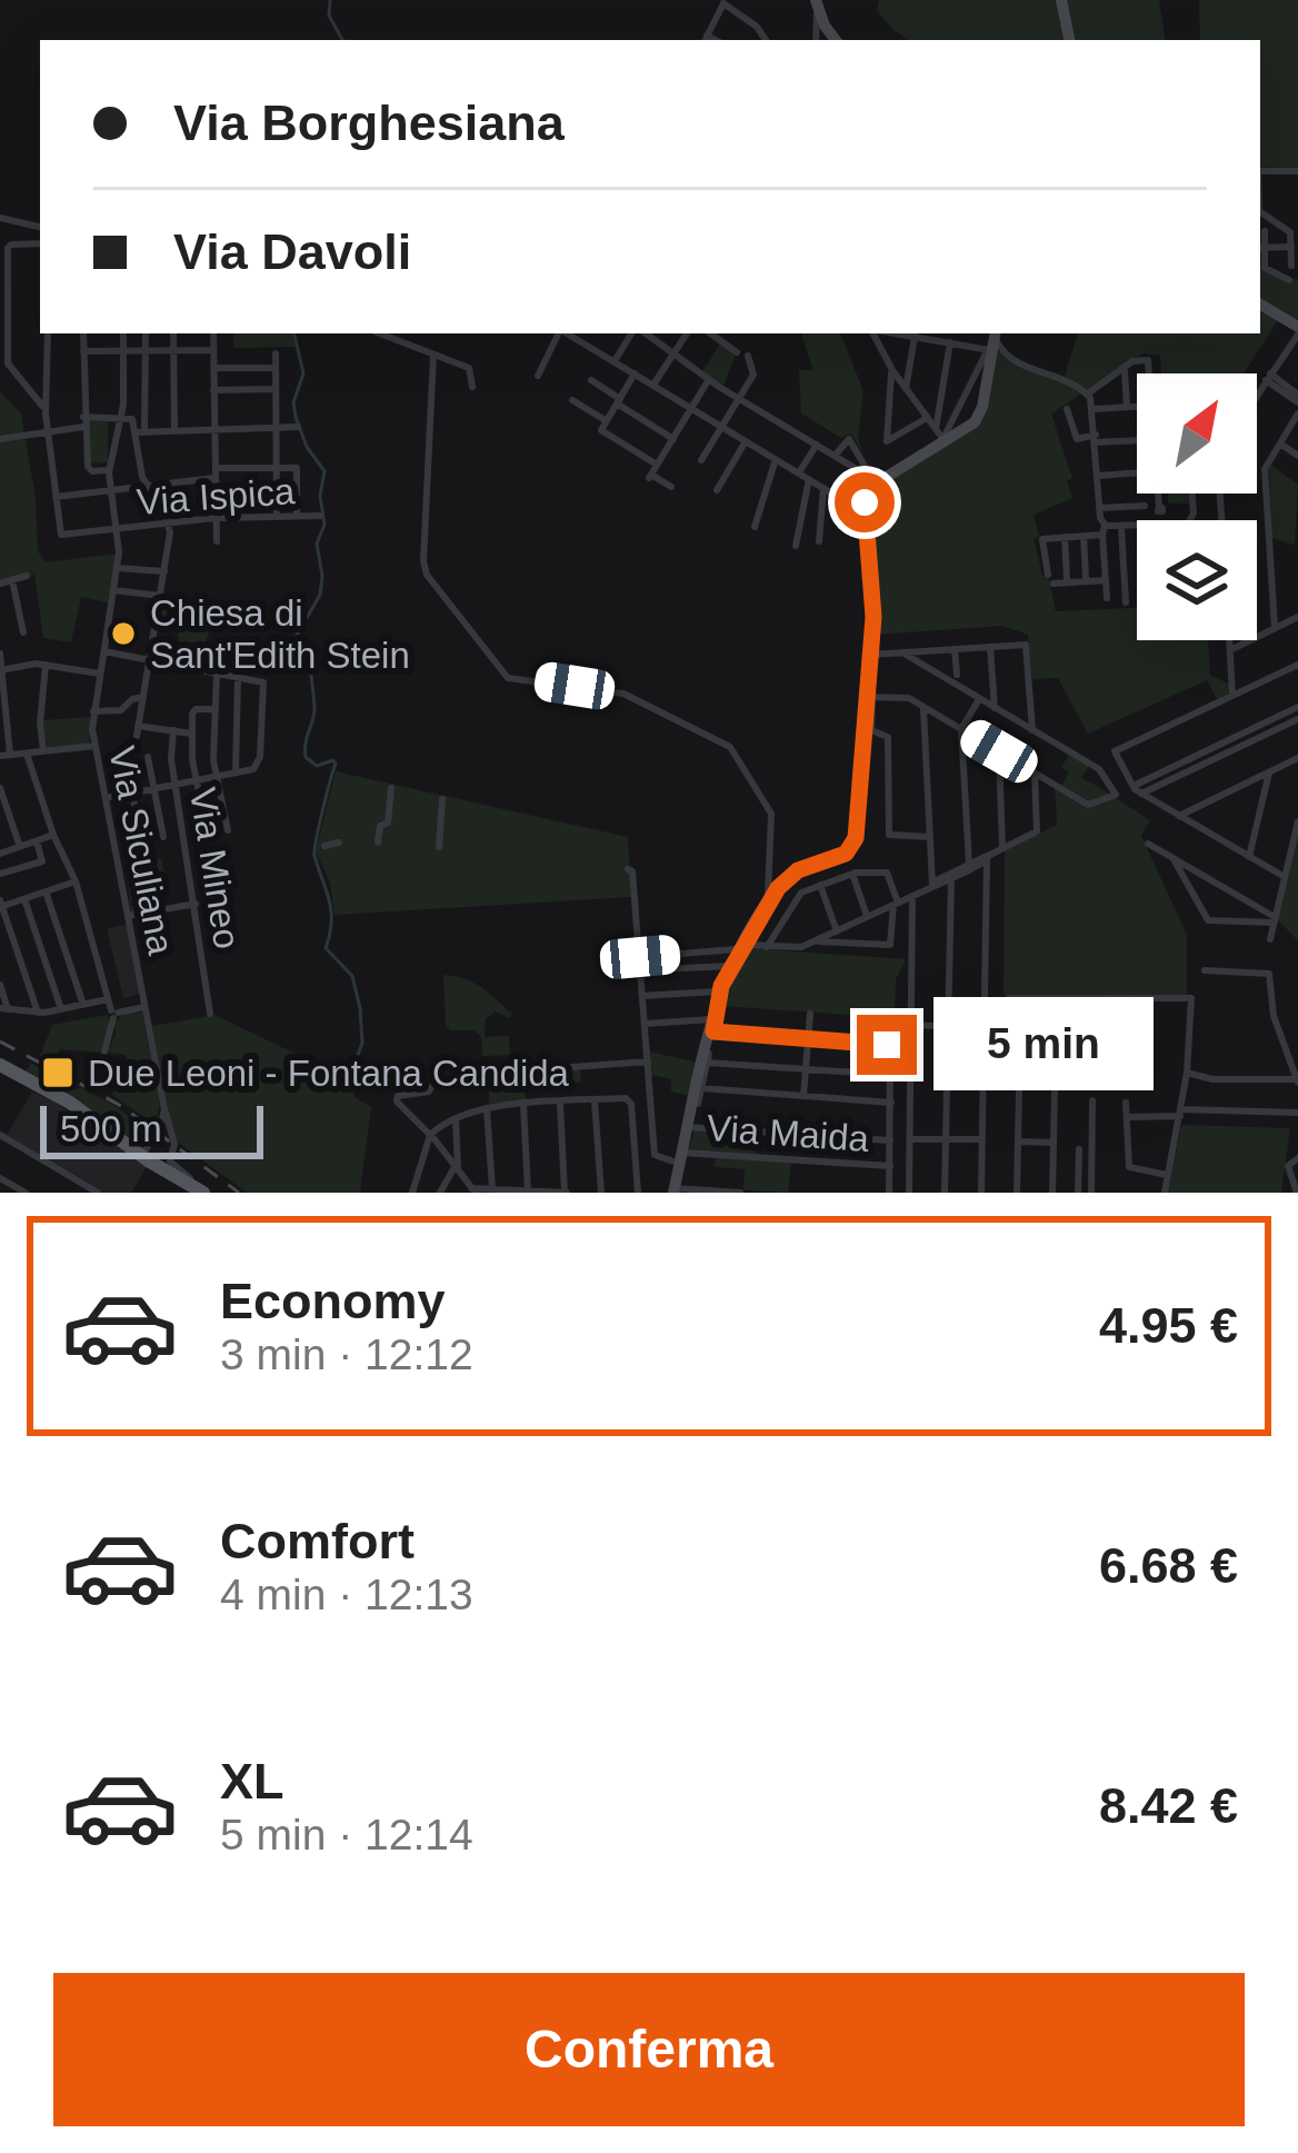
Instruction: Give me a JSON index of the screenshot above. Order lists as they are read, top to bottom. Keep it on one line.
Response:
{"streets":{"street":["Via Ispica","Via Siculiana","Via Mineo","Via Maida"]},"crossings":[["Via Ispica","Via Siculiana"]],"places":{"other":["Chiesa di Sant'Edith Stein"],"transit":["Due Leoni - Fontana Candida"]},"scale_bar":"500 m","north":"top right","page":{"banner":["Via Borghesiana","Via Davoli"],"bubble":"5 min","scale":"500 m","list":[{"name":"Economy","note":"3 min · 12:12","value":"4.95 €"},{"name":"Comfort","note":"4 min · 12:13","value":"6.68 €"},{"name":"XL","note":"5 min · 12:14","value":"8.42 €"}],"buttons":"Conferma"}}
